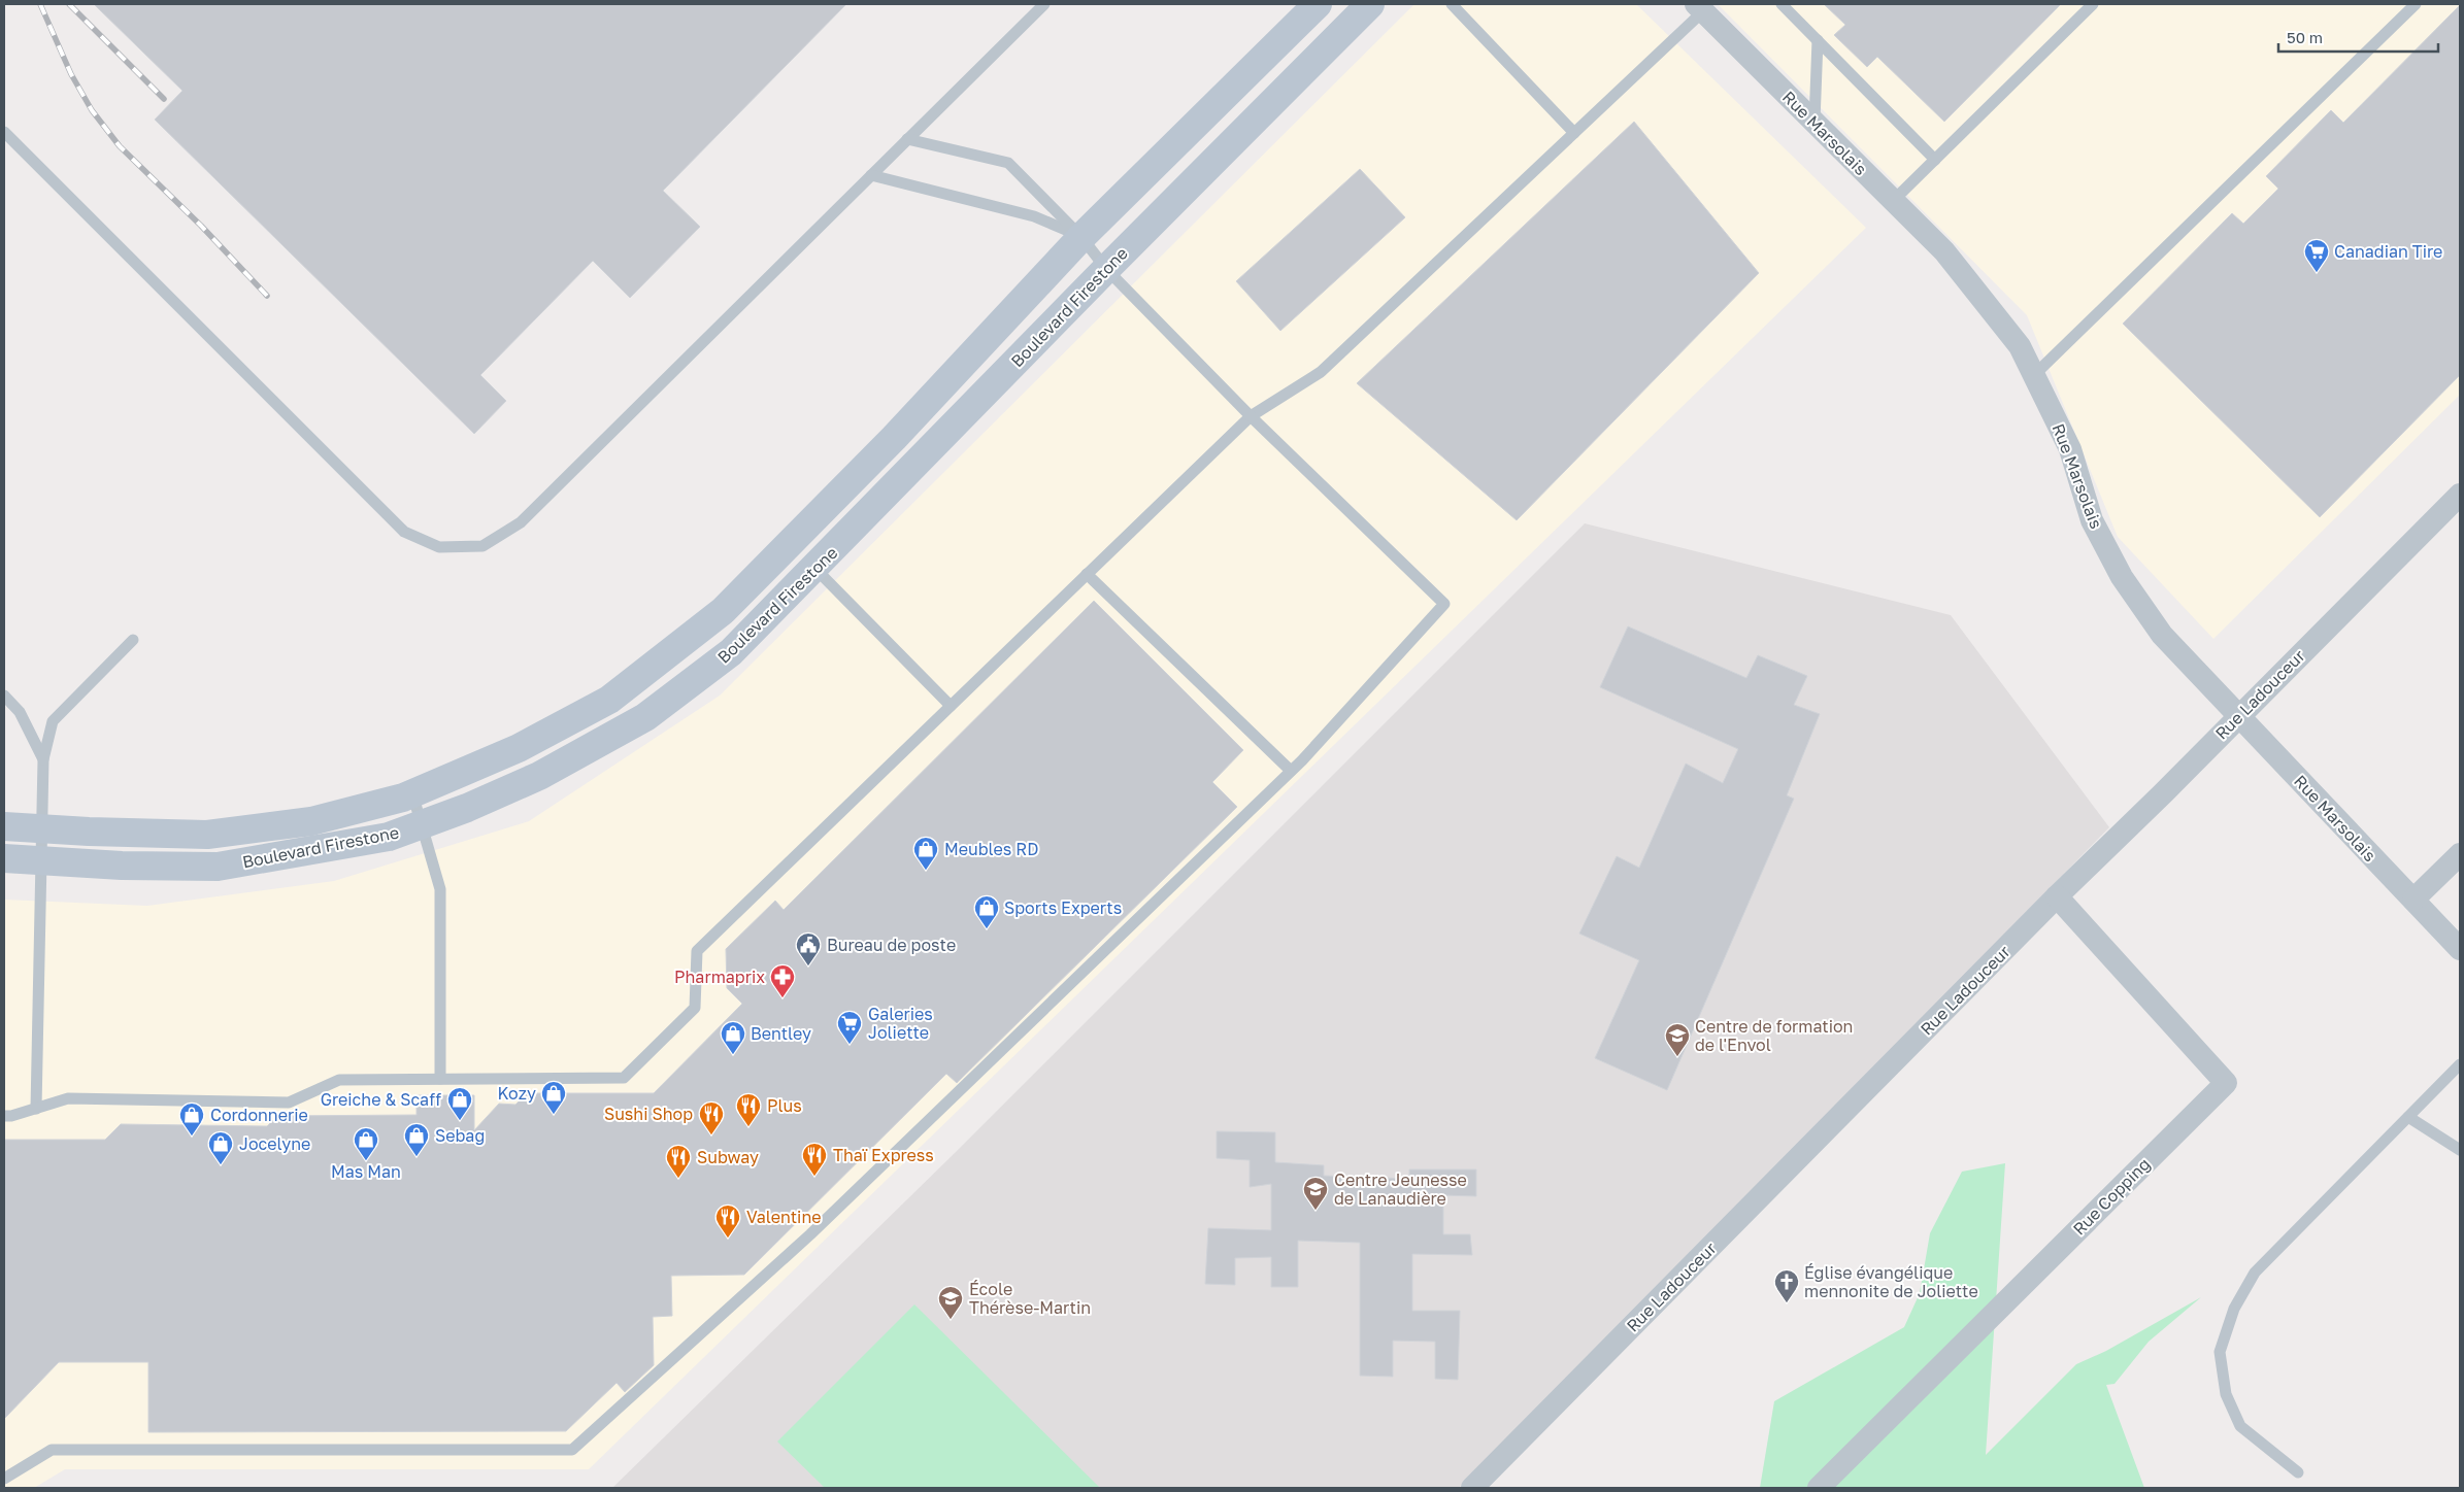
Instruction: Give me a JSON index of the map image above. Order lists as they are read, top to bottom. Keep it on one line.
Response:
{"streets":{"main road":["Boulevard Firestone"],"street":["Rue Marsolais","Rue Ladouceur","Rue Copping"]},"crossings":[["Rue Marsolais","Rue Ladouceur"],["Rue Ladouceur","Rue Copping"]],"places":{"supermarket":["Canadian Tire","Galeries Joliette"],"shop":["Meubles RD","Sports Experts","Bentley","Kozy","Greiche & Scaff","Cordonnerie","Sebag","Mas Man","Jocelyne"],"public building":["Bureau de poste"],"pharmacy":["Pharmaprix"],"school or university":["Centre de formation de l'Envol","Centre Jeunesse de Lanaudière","École Thérèse-Martin"],"restaurant":["Plus","Sushi Shop","Thaï Express","Subway","Valentine"],"church":["Église évangélique mennonite de Joliette"]},"scale_bar":"50 m"}
